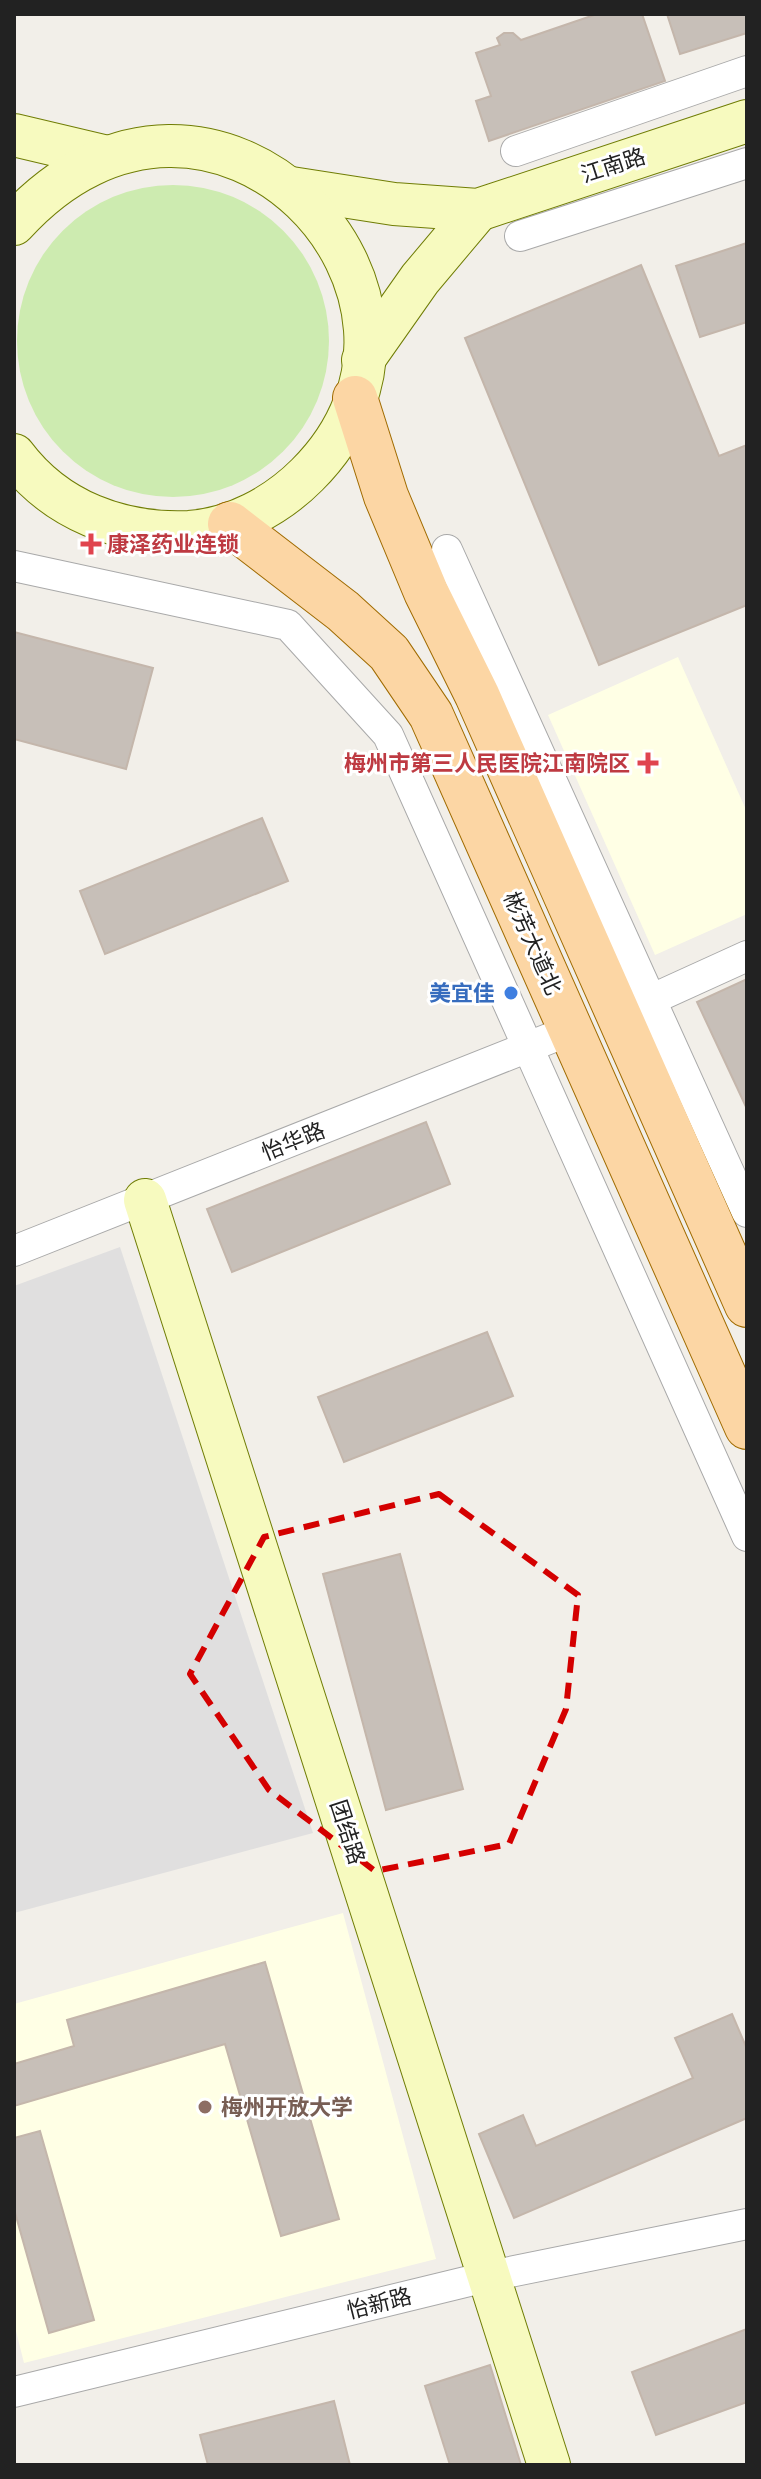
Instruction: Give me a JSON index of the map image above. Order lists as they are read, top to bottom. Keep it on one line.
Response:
{"streets":{"main road":["彬芳大道北"],"street":["江南路","怡华路","团结路","怡新路"]},"crossings":[["彬芳大道北","怡华路"],["怡华路","团结路"],["团结路","怡新路"]],"places":{"health":["康泽药业连锁","梅州市第三人民医院江南院区"],"other":["美宜佳","梅州开放大学"]}}
